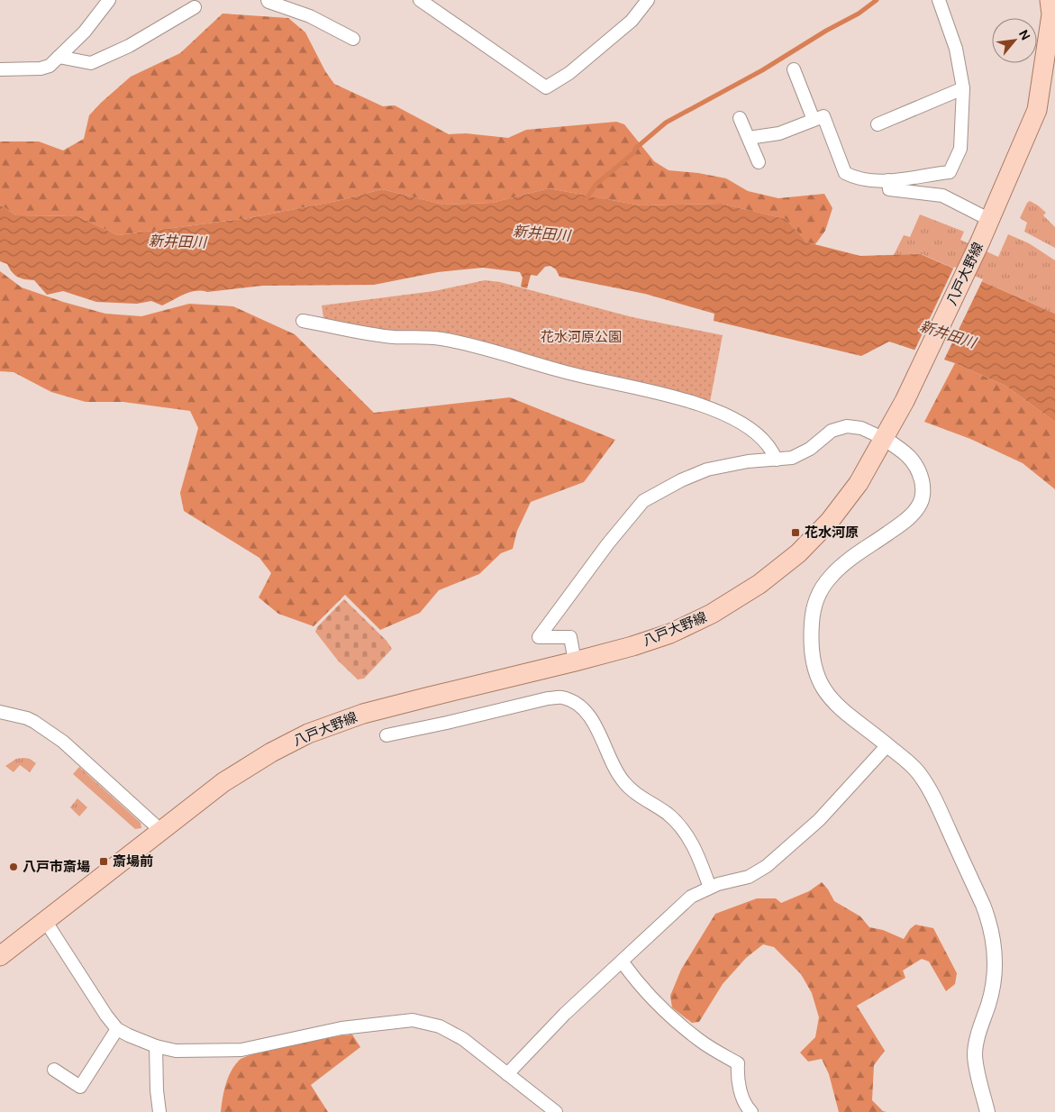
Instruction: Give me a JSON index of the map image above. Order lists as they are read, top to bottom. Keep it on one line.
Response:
{"streets":{"main road":["八戸大野線"]},"water":["新井田川"],"parks":["花水河原公園"],"places":{"transit":["花水河原","斎場前"],"other":["八戸市斎場"]},"north":"top right"}
